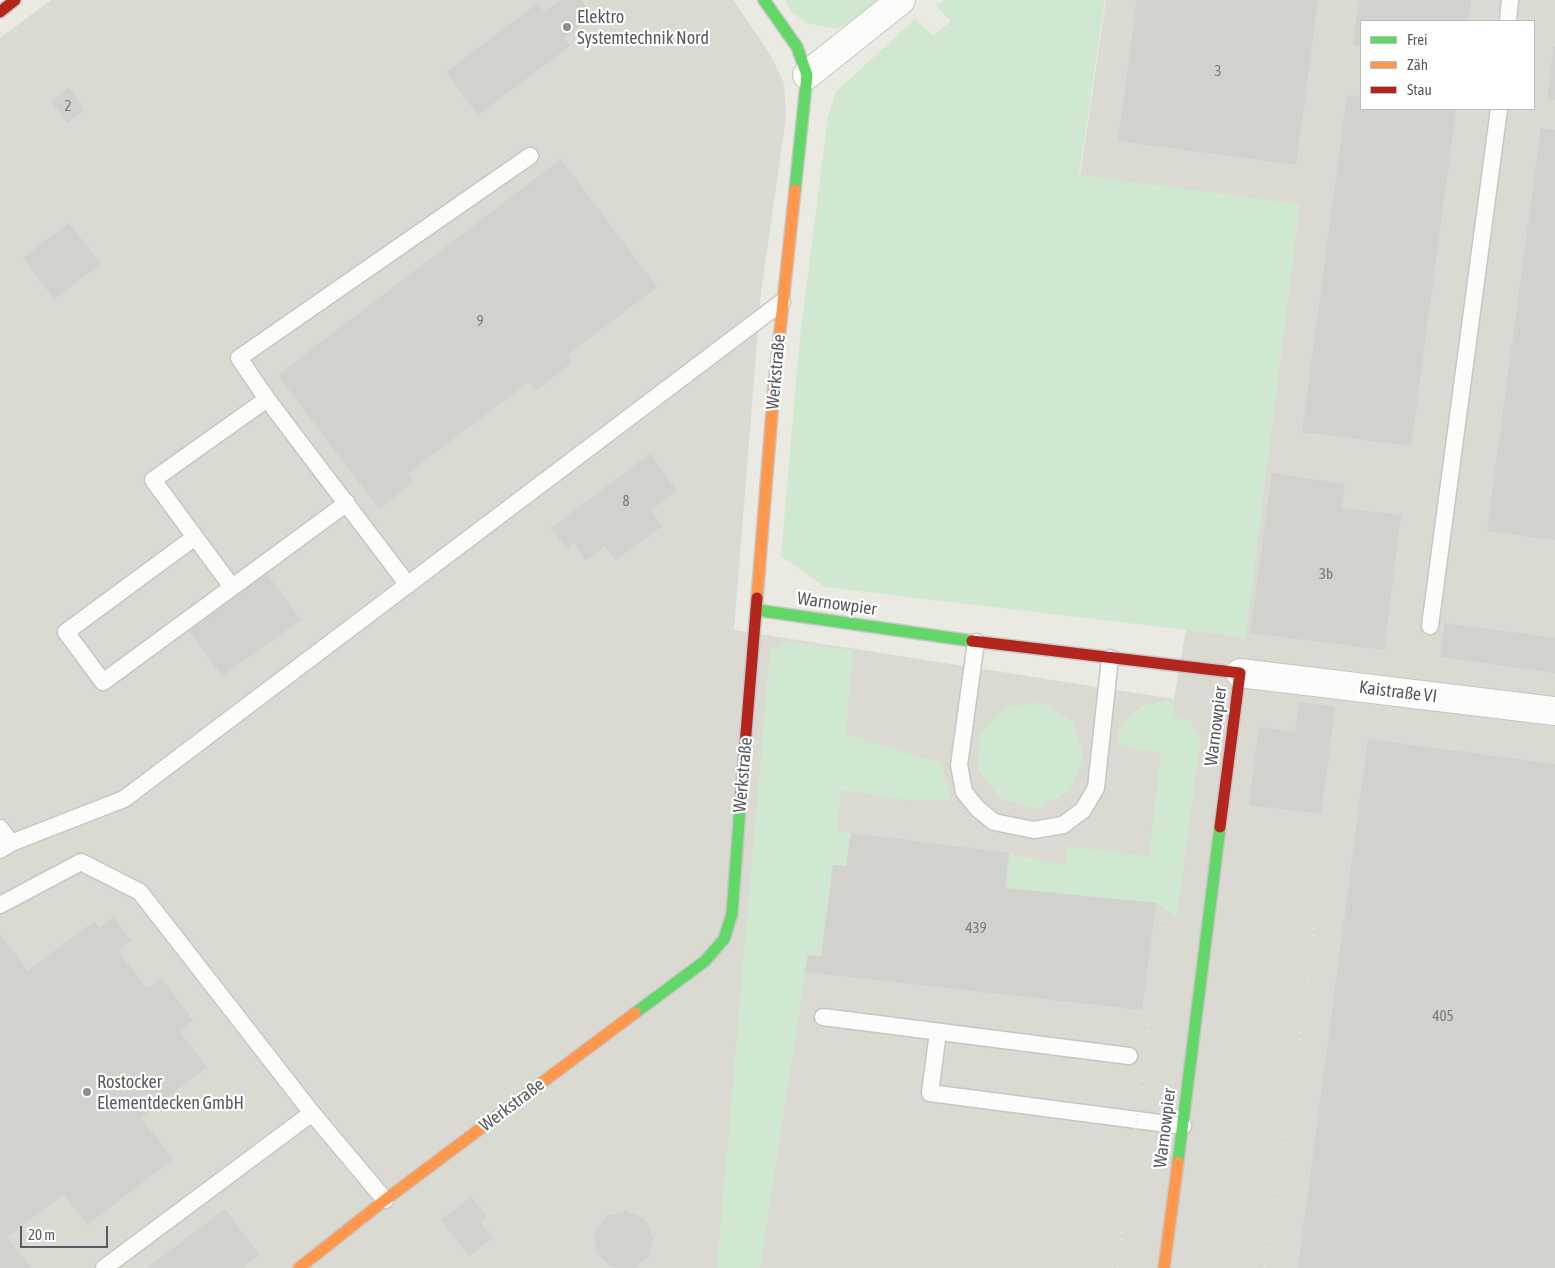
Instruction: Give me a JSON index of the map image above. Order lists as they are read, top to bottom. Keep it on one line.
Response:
{"streets":{"street":["Werkstraße","Warnowpier","Kaistraße VI"]},"crossings":[["Werkstraße","Warnowpier"],["Warnowpier","Kaistraße VI"]],"places":["Elektro Systemtechnik Nord","Rostocker Elementdecken GmbH"],"house_numbers":["3","2","9","8","3b","439","405"],"legend":["Frei","Zäh","Stau"],"scale_bar":"20 m"}
